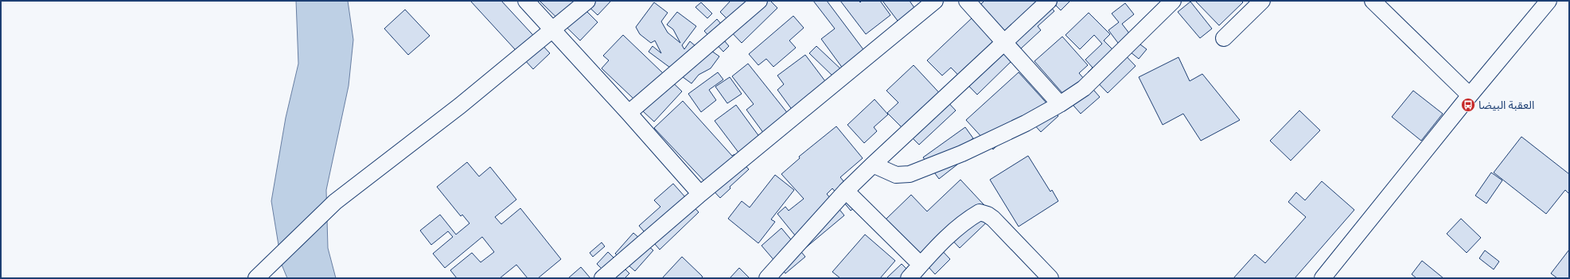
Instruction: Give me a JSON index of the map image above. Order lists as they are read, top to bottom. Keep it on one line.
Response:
{"places":{"bus stop":["العقبة البيضا"]}}
